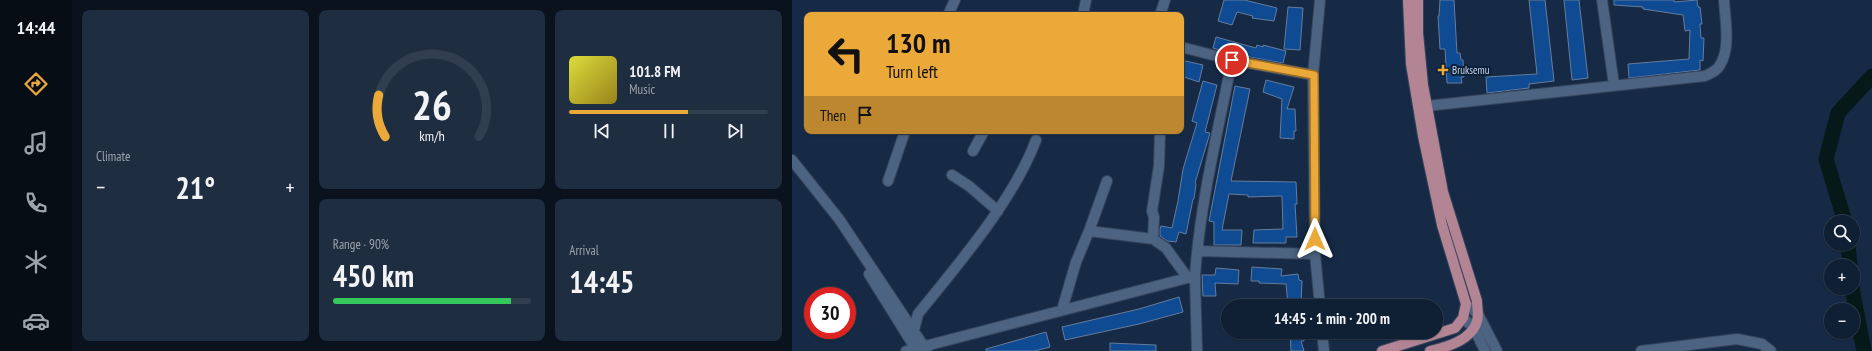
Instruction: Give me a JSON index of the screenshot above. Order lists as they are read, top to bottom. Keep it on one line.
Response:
{"places":{"health":["Bruksemu"]},"page":{"tabs":"14:44","tile":["Climate",["Range · 90%","450 km"],["Arrival","14:45"]],"turn":["130 m","Turn left"],"song":["101.8 FM","Music"],"then":"Then","heat":["−","21°","+"],"map_buttons":["+","−"],"limit":"30","trip":"14:45 · 1 min · 200 m","gauge":["26","km/h"]}}
